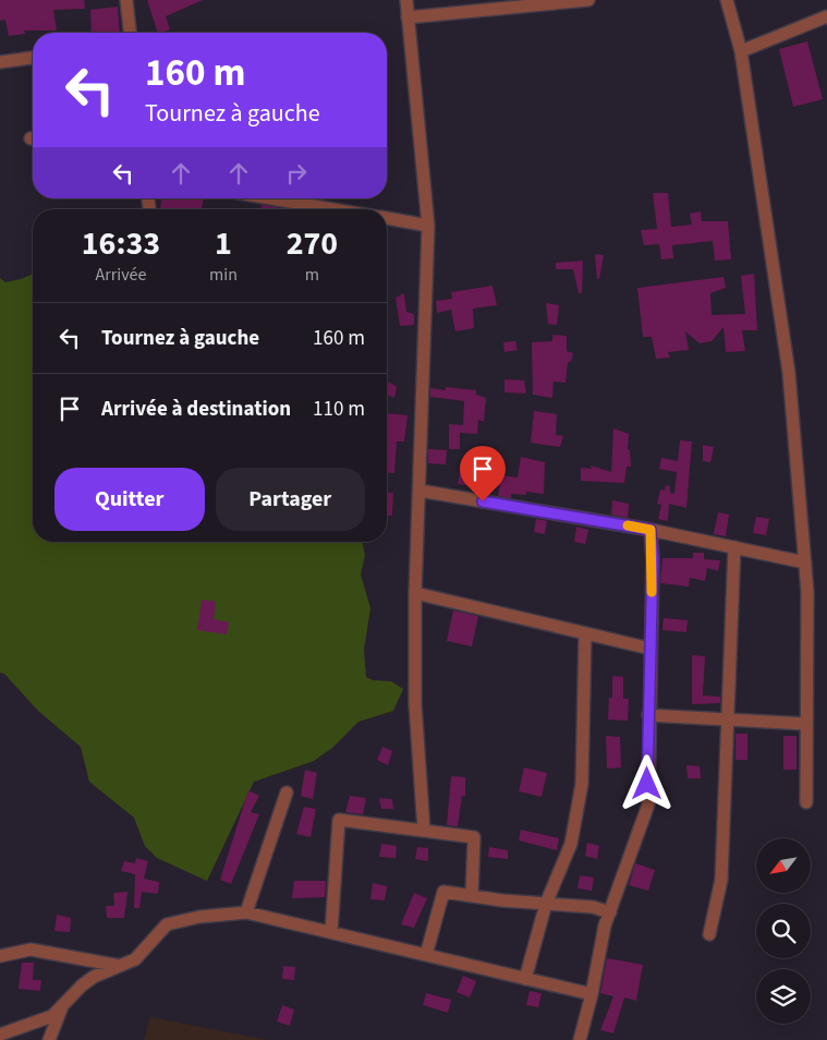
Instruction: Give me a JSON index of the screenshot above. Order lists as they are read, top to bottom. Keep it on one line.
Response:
{"north":"bottom left","page":{"turn":["160 m","Tournez à gauche"],"eta":["16:33","Arrivée","1","min","270","m"],"list":[{"name":"Tournez à gauche","value":"160 m"},{"name":"Arrivée à destination","value":"110 m"}],"buttons":["Quitter","Partager"]}}
